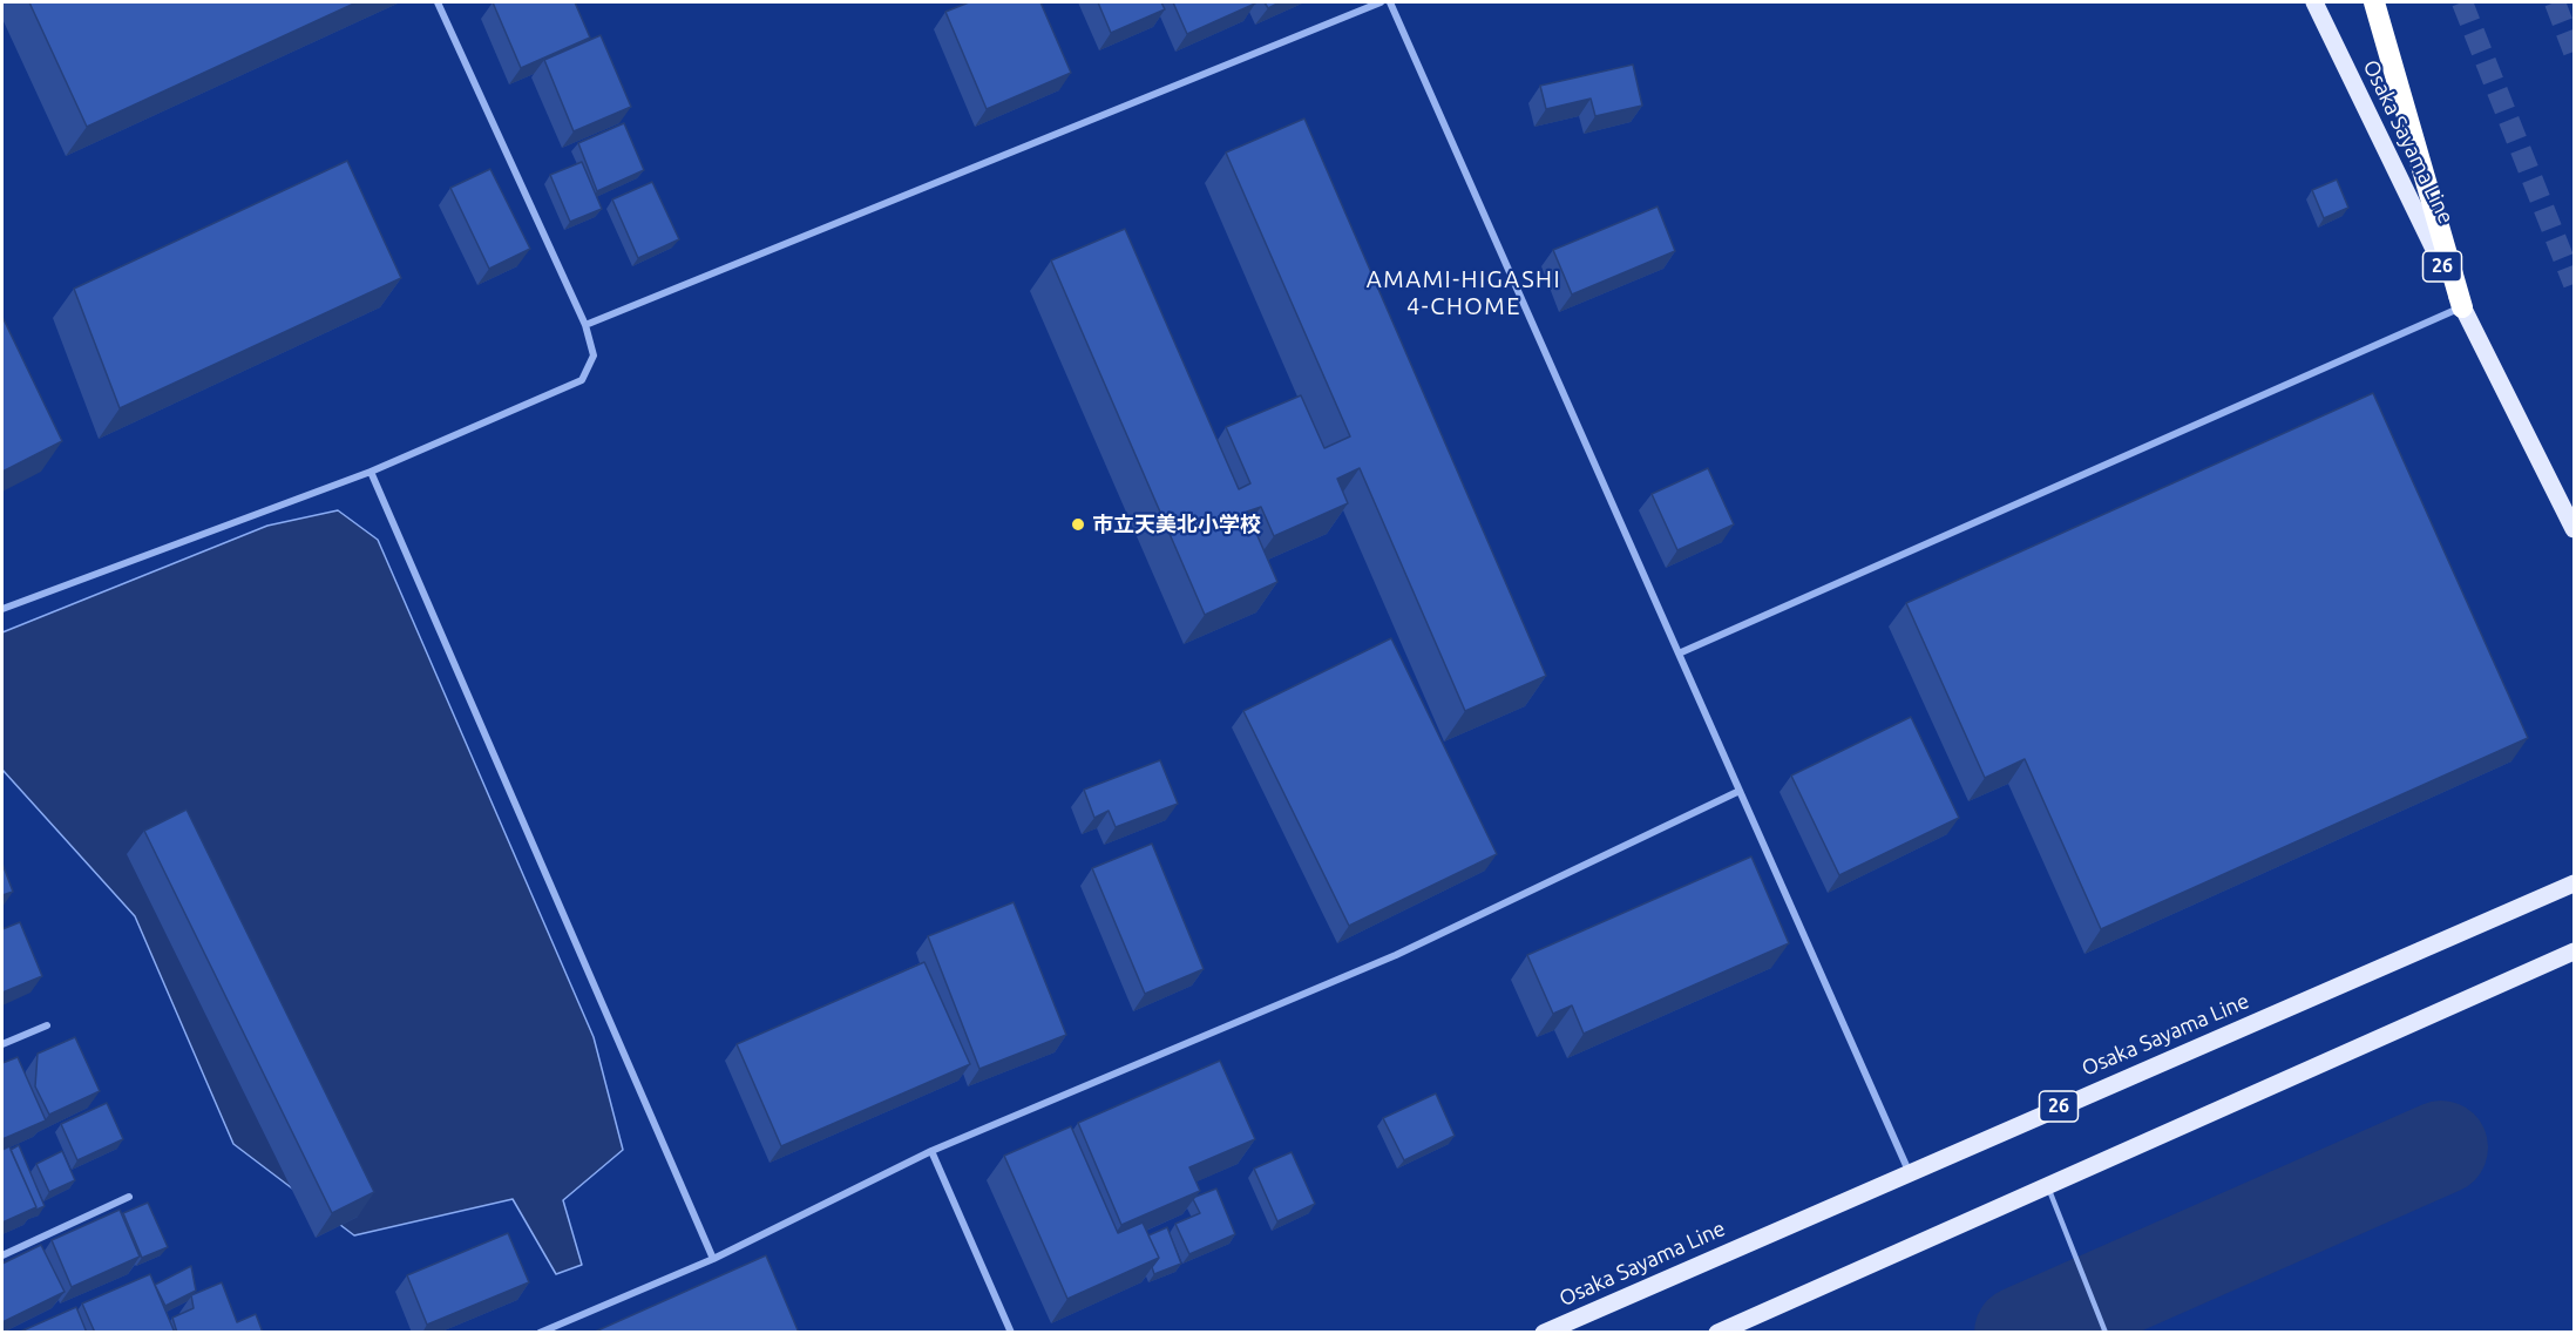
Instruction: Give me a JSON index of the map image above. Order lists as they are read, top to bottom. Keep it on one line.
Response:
{"streets":{"main road":["Osaka Sayama Line","26"]},"districts":["AMAMI-HIGASHI 4-CHOME"],"places":["市立天美北小学校"]}
